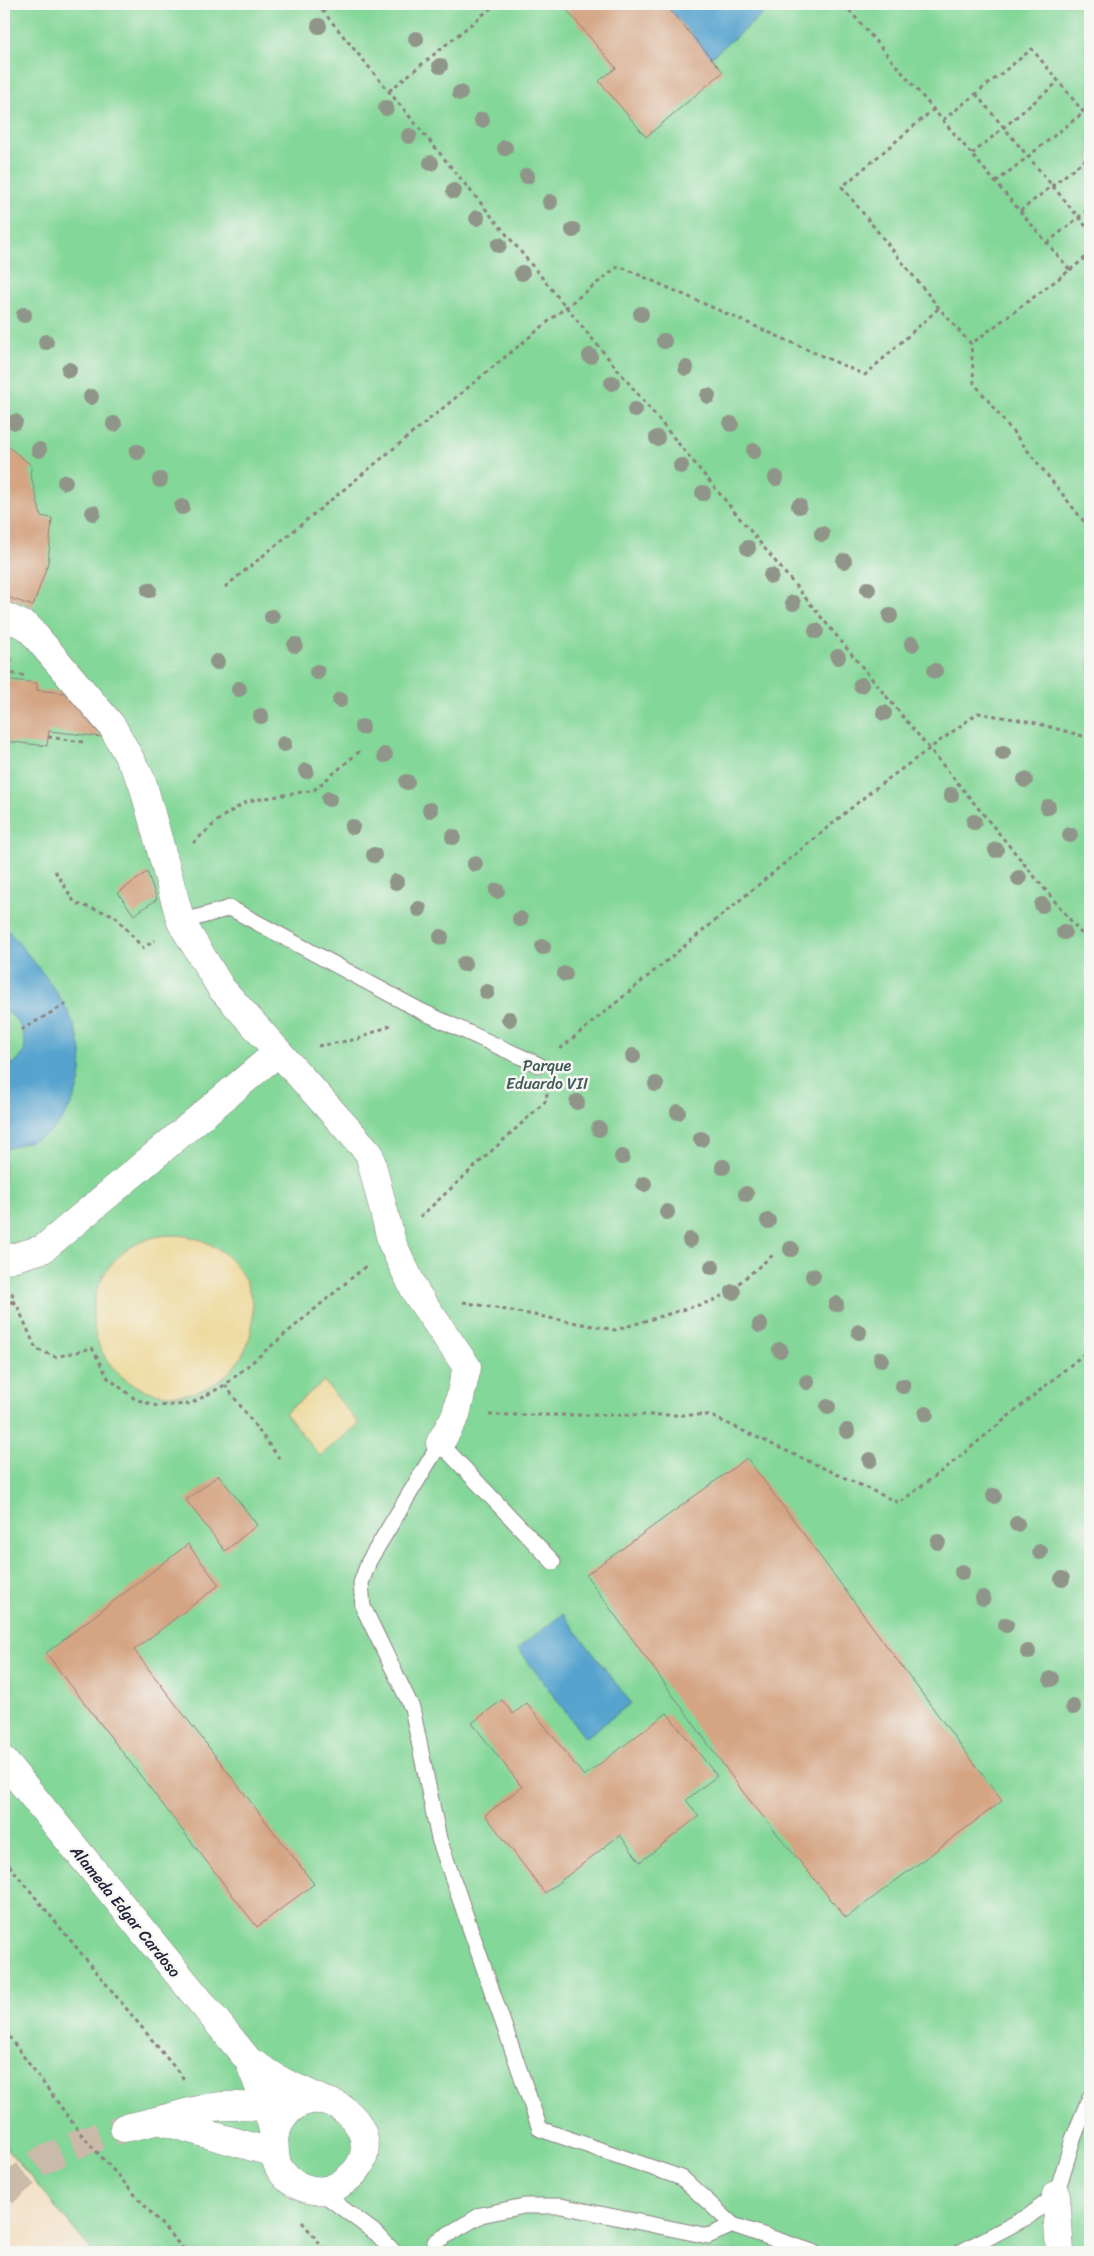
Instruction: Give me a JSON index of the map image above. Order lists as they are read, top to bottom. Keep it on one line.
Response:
{"streets":{"street":["Alameda Edgar Cardoso"]},"parks":["Parque Eduardo VII"]}
